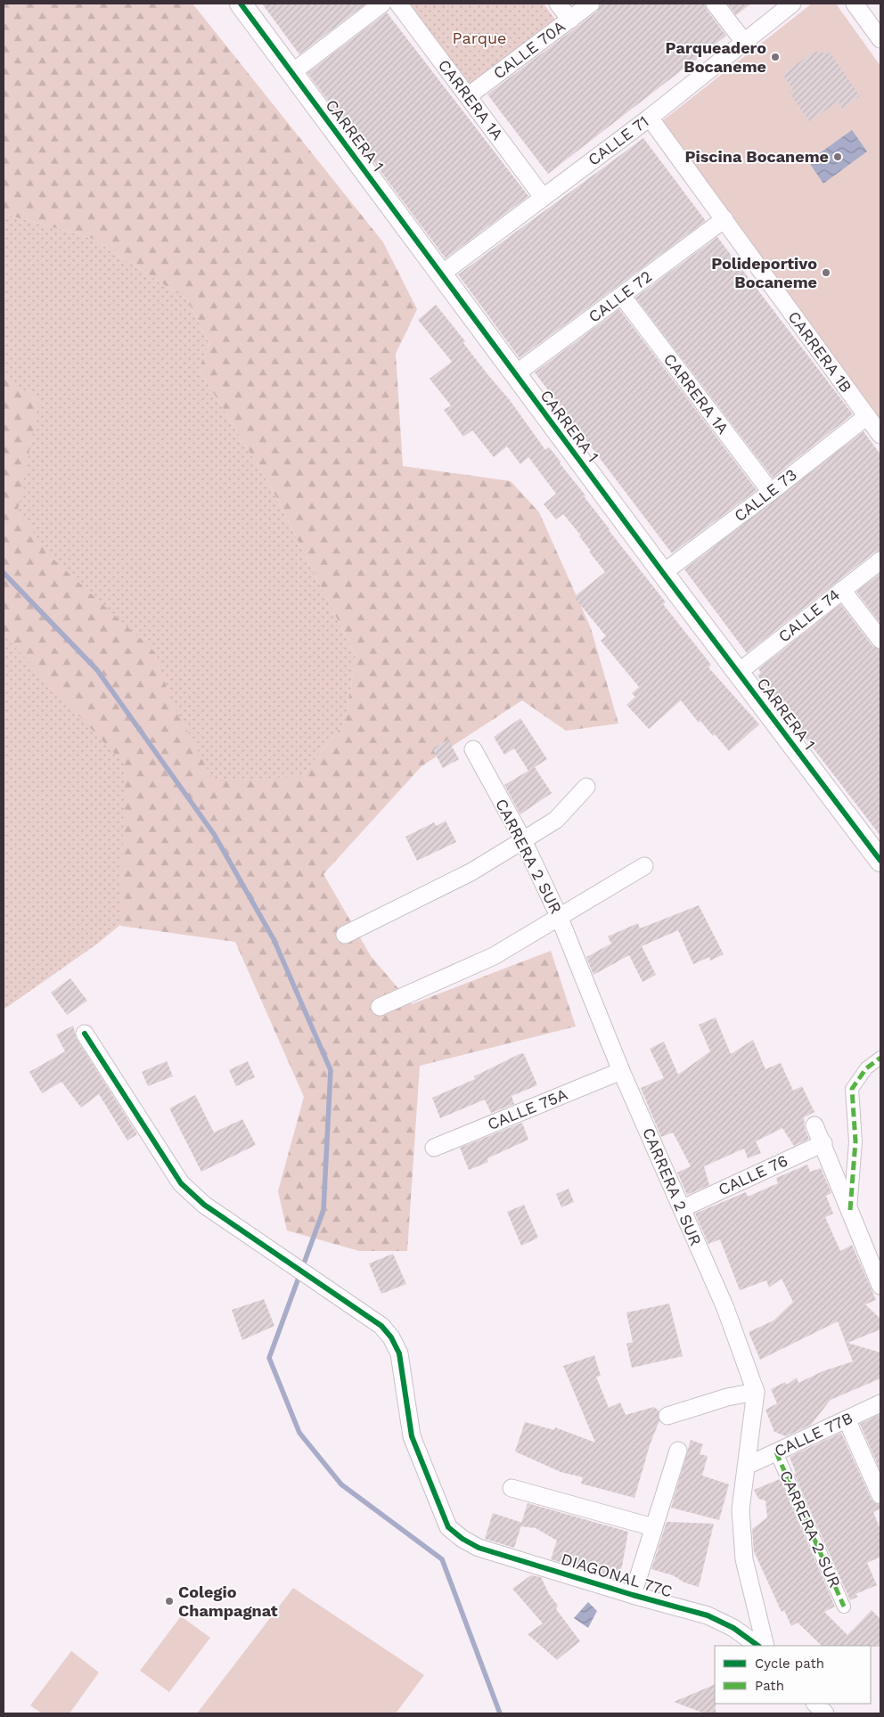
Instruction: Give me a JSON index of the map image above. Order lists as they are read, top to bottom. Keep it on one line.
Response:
{"streets":{"street":["CALLE 70A","CARRERA 1A","CARRERA 1","CALLE 71","CALLE 72","CARRERA 1B","CALLE 73","CALLE 74","CARRERA 2 SUR","CALLE 75A","CALLE 76","CALLE 77B","DIAGONAL 77C"]},"crossings":[["CALLE 70A","CARRERA 1A"],["CARRERA 1A","CALLE 71"],["CARRERA 1A","CALLE 72"],["CARRERA 1A","CALLE 73"],["CARRERA 1","CALLE 71"],["CARRERA 1","CALLE 72"],["CARRERA 1","CALLE 73"],["CARRERA 1","CALLE 74"],["CALLE 71","CARRERA 1B"],["CALLE 72","CARRERA 1B"],["CARRERA 1B","CALLE 73"],["CARRERA 2 SUR","CALLE 75A"],["CARRERA 2 SUR","CALLE 76"],["CARRERA 2 SUR","CALLE 77B"]],"parks":["Parque"],"places":["Parqueadero Bocaneme","Piscina Bocaneme","Polideportivo Bocaneme","Colegio Champagnat"],"legend":["Cycle path","Path"]}
